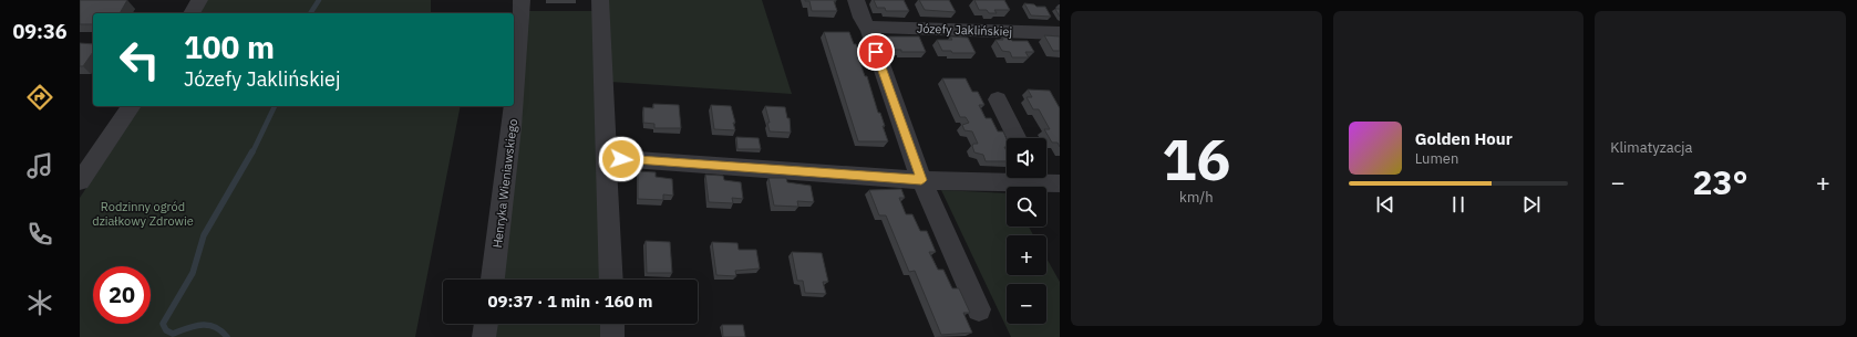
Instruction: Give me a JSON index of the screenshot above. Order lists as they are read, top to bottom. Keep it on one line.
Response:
{"streets":{"street":["Józefy Jaklińskiej","Henryka Wieniawskiego"]},"parks":["Rodzinny ogród działkowy Zdrowie"],"page":{"tabs":"09:36","tile":[["16","km/h"],"Klimatyzacja"],"turn":["100 m","Józefy Jaklińskiej"],"song":["Golden Hour","Lumen"],"map_buttons":["+","−"],"heat":["−","23°","+"],"limit":"20","trip":"09:37 · 1 min · 160 m"}}
